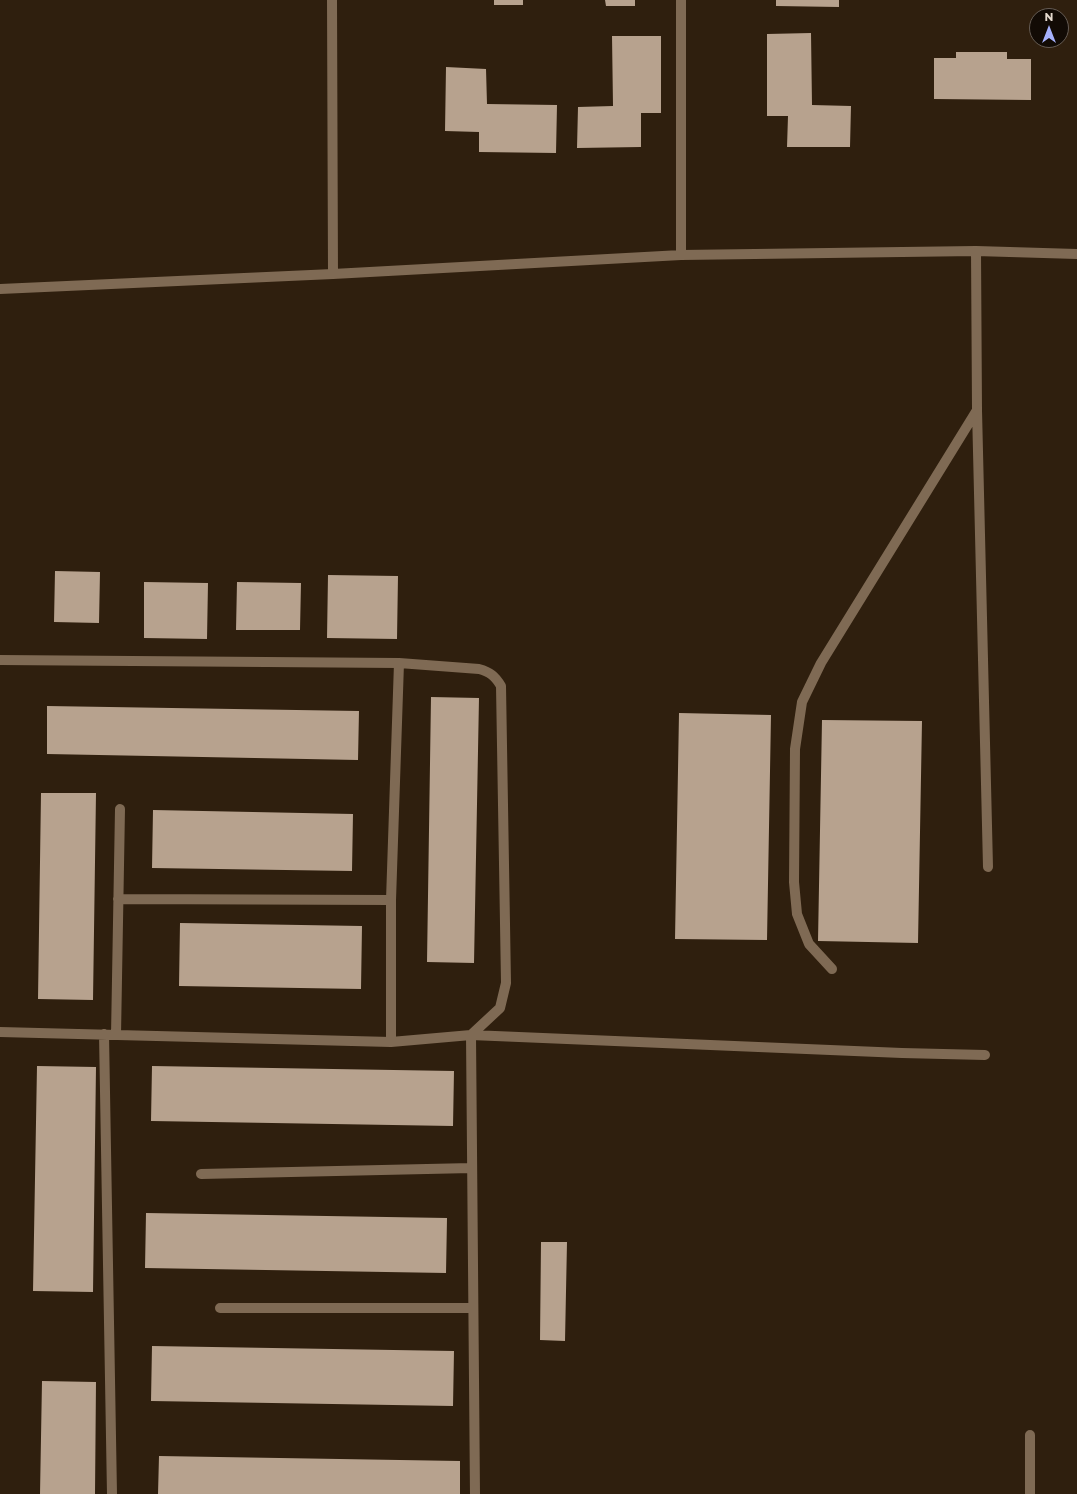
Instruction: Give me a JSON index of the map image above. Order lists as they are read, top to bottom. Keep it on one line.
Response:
{"north":"top"}
